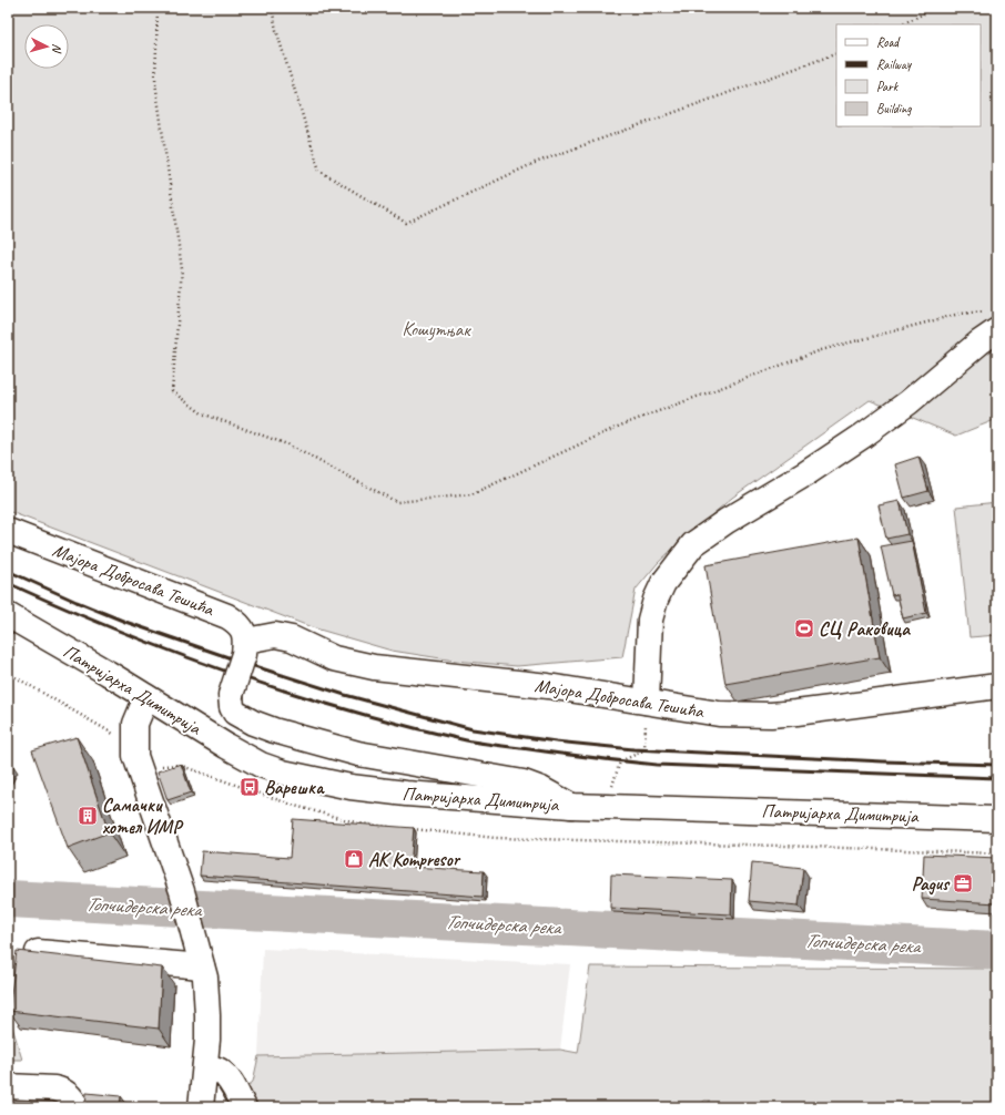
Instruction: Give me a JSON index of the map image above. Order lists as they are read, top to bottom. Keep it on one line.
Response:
{"streets":{"street":["Мајора Добросава Тешића","Патријарха Димитрија"]},"water":["Топчидерска река"],"parks":["Кошутњак"],"places":{"sports":["СЦ Раковица"],"bus stop":["Варешка"],"building":["Самачки хотел ИМР"],"shop":["AK Kompresor"],"office":["Pagus"]},"legend":["Road","Railway","Park","Building"],"north":"right"}
